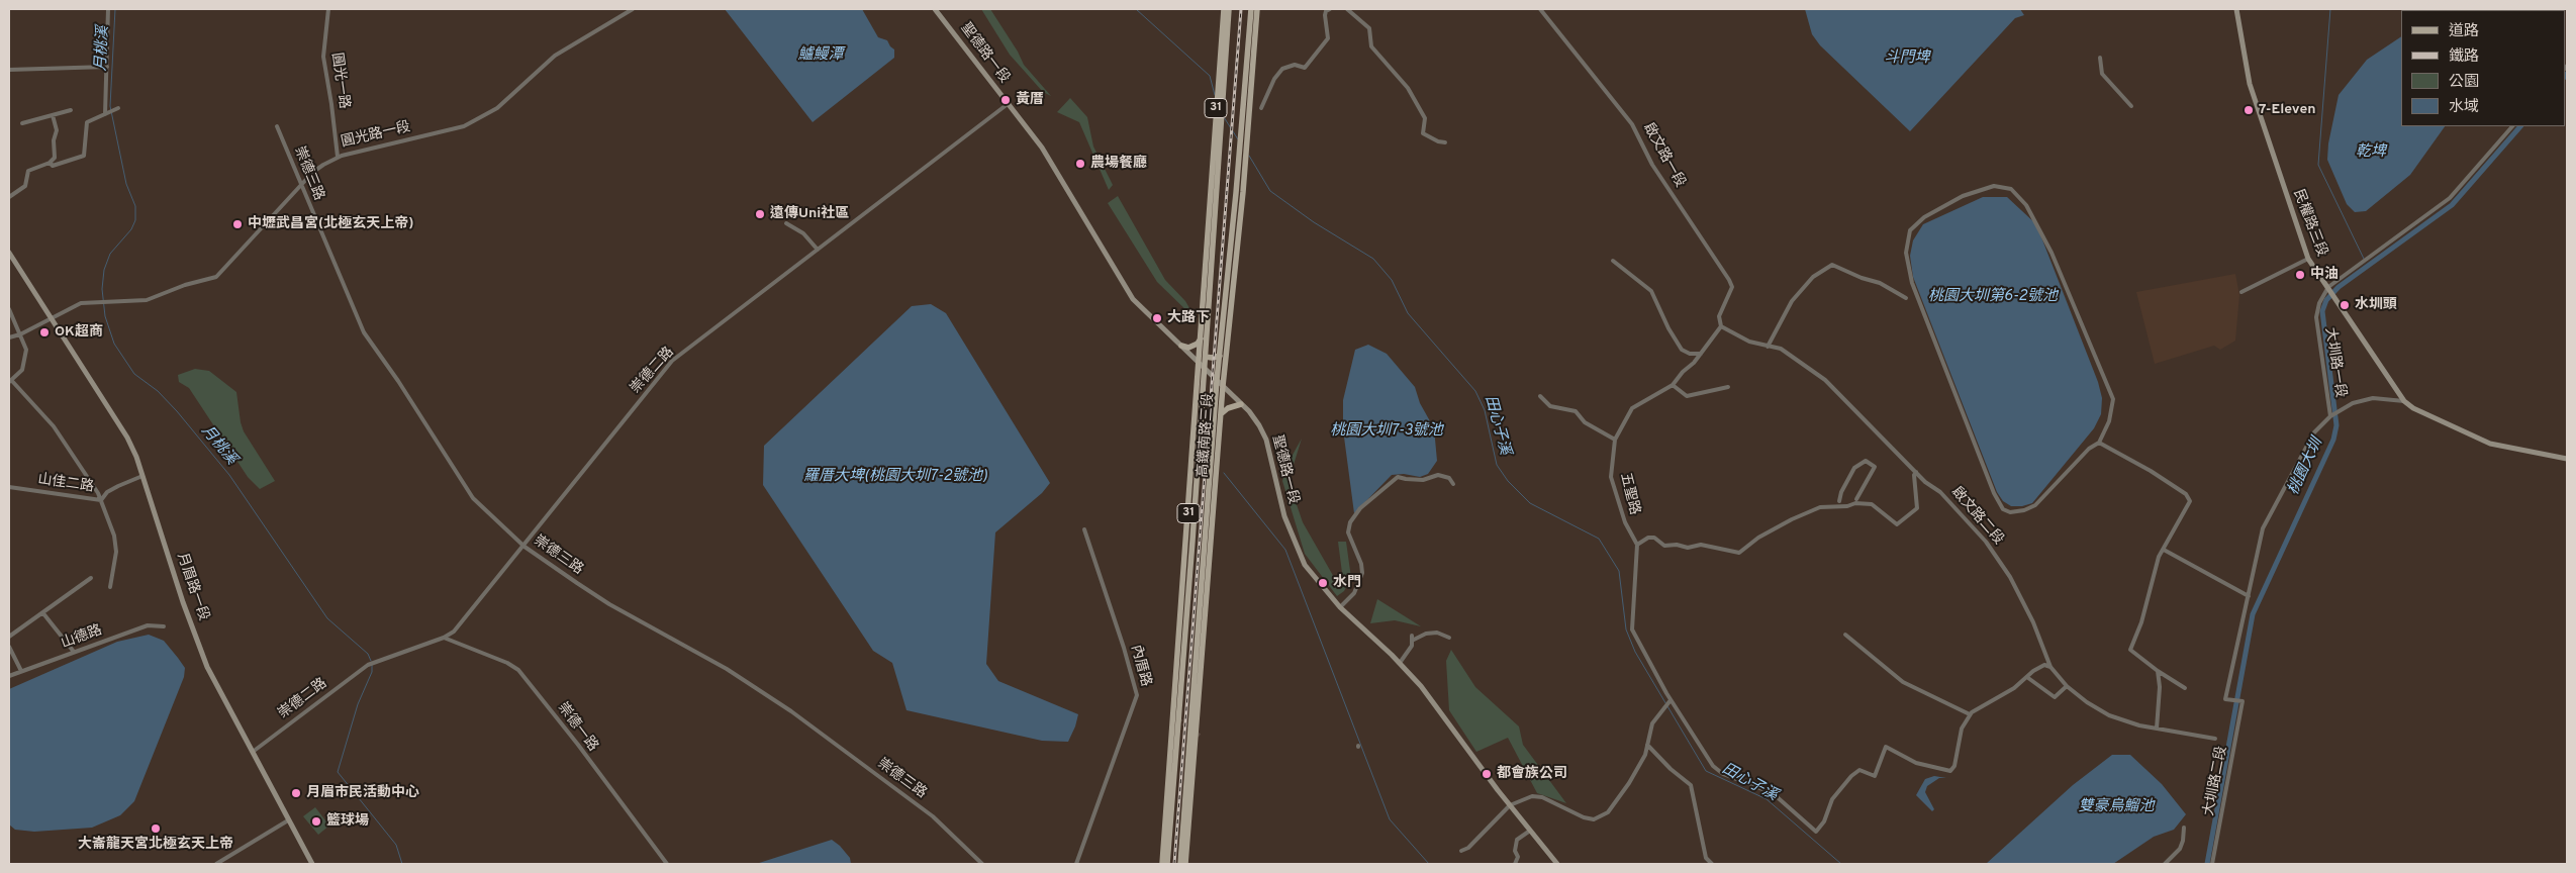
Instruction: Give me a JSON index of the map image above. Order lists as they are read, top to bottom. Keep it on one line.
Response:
{"streets":{"main road":["31","高鐵南路三段"],"street":["聖德路一段","圓光一路","圓光路一段","啟文路一段","崇德三路","民權路三段","大圳路一段","崇德二路","山佳二路","五聖路","啟文路二段","月眉路一段","山德路","內厝路","崇德一路","大圳路二段"]},"crossings":[["聖德路一段","崇德二路"],["聖德路一段","高鐵南路三段"],["圓光一路","圓光路一段"],["圓光路一段","崇德三路"],["圓光路一段","月眉路一段"],["啟文路一段","五聖路"],["啟文路一段","啟文路二段"],["崇德三路","崇德二路"],["民權路三段","大圳路一段"],["大圳路一段","大圳路二段"],["崇德二路","月眉路一段"],["崇德二路","崇德一路"],["山佳二路","月眉路一段"],["五聖路","啟文路二段"]],"water":["月桃溪","鱸鰻潭","斗門埤","乾埤","桃園大圳第6-2號池","田心子溪","桃園大圳7-3號池","桃園大圳","羅厝大埤(桃園大圳7-2號池)","雙豪烏鰡池"],"places":["黃厝","7-Eleven","農場餐廳","遠傳Uni社區","中壢武昌宮(北極玄天上帝)","中油","水圳頭","大路下","OK超商","水門","都會族公司","月眉市民活動中心","籃球場","大崙龍天宮北極玄天上帝"],"legend":["道路","鐵路","公園","水域"]}
